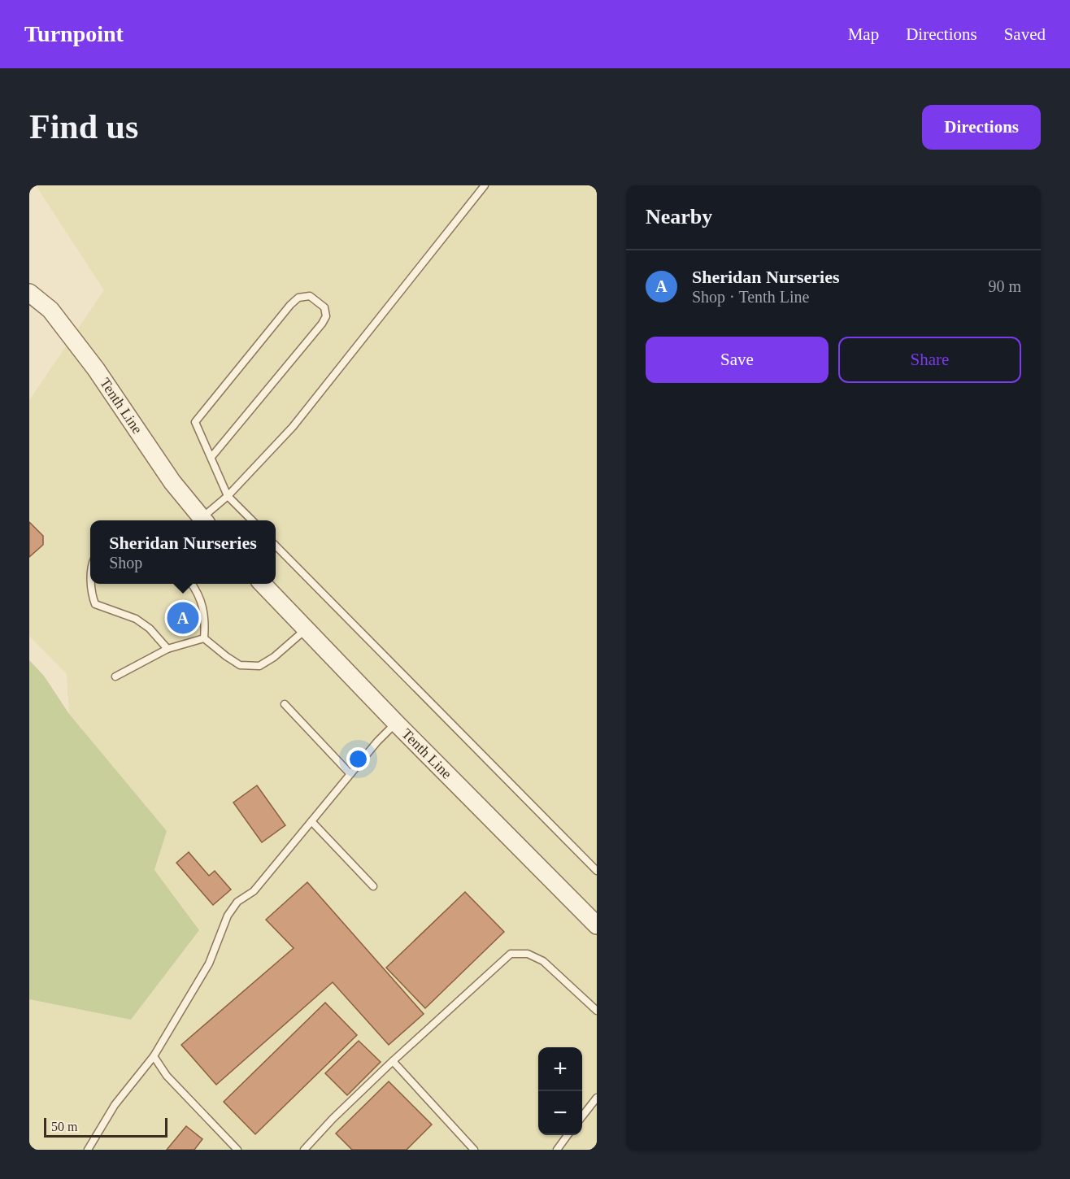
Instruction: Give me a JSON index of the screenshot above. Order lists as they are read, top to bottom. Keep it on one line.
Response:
{"streets":{"street":["Tenth Line"]},"scale_bar":"50 m","page":{"header":"Turnpoint","nav":["Map","Directions","Saved"],"buttons":["Directions",["Save","Share"]],"title":"Find us","heading":"Nearby","list":[{"mark":"A","name":"Sheridan Nurseries","note":"Shop · Tenth Line","value":"90 m"}],"popup":["Sheridan Nurseries","Shop"],"pins":"A","map_buttons":["+","−"],"scale":"50 m"}}
